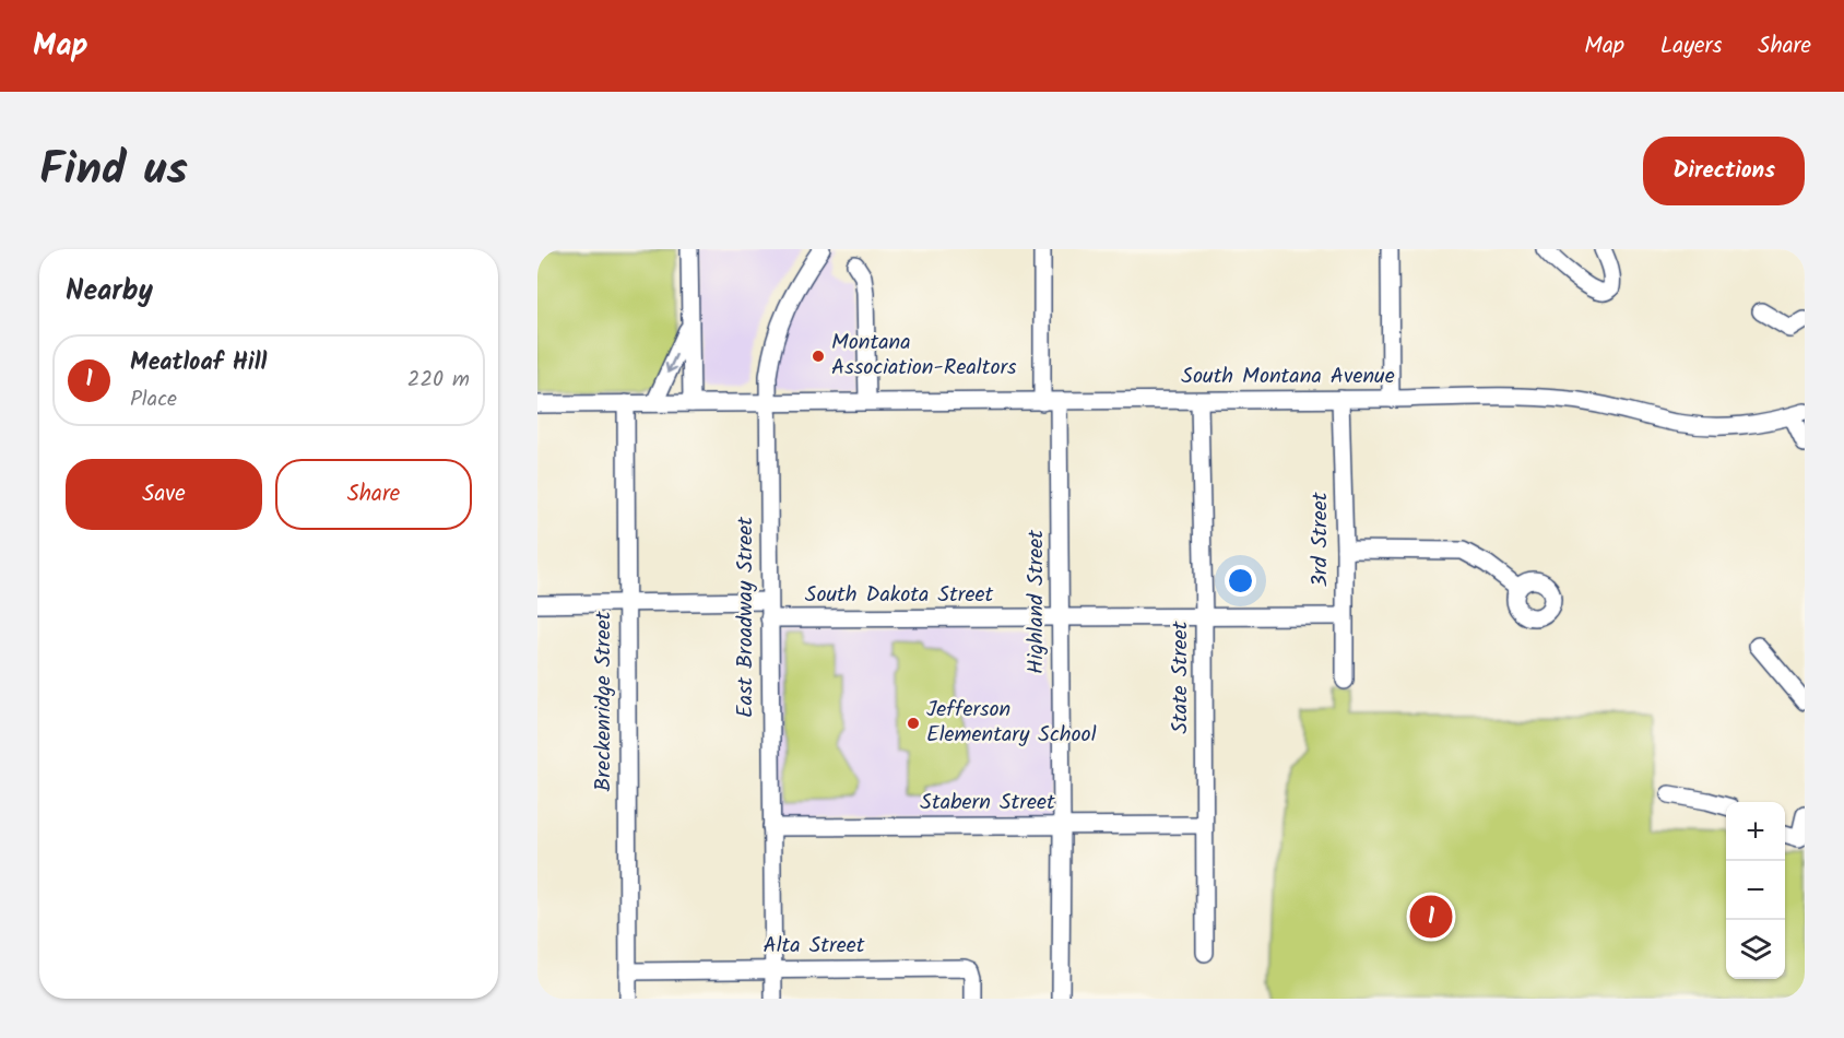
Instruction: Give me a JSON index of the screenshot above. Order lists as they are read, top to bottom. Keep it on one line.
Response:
{"streets":{"street":["South Montana Avenue","3rd Street","South Dakota Street","Highland Street","East Broadway Street","State Street","Breckenridge Street","Stabern Street","Alta Street"]},"crossings":[["South Montana Avenue","3rd Street"],["South Montana Avenue","Highland Street"],["South Montana Avenue","East Broadway Street"],["South Montana Avenue","State Street"],["South Montana Avenue","Breckenridge Street"],["3rd Street","South Dakota Street"],["South Dakota Street","Highland Street"],["South Dakota Street","East Broadway Street"],["South Dakota Street","State Street"],["Highland Street","Stabern Street"],["East Broadway Street","Stabern Street"],["East Broadway Street","Alta Street"],["State Street","Stabern Street"],["Breckenridge Street","Alta Street"]],"places":["Montana Association-Realtors","Jefferson Elementary School"],"page":{"header":"Map","nav":["Map","Layers","Share"],"title":"Find us","buttons":["Directions",["Save","Share"]],"heading":"Nearby","list":[{"mark":"1","name":"Meatloaf Hill","note":"Place","value":"220 m"}],"map_buttons":["+","−"],"pins":"1"}}
